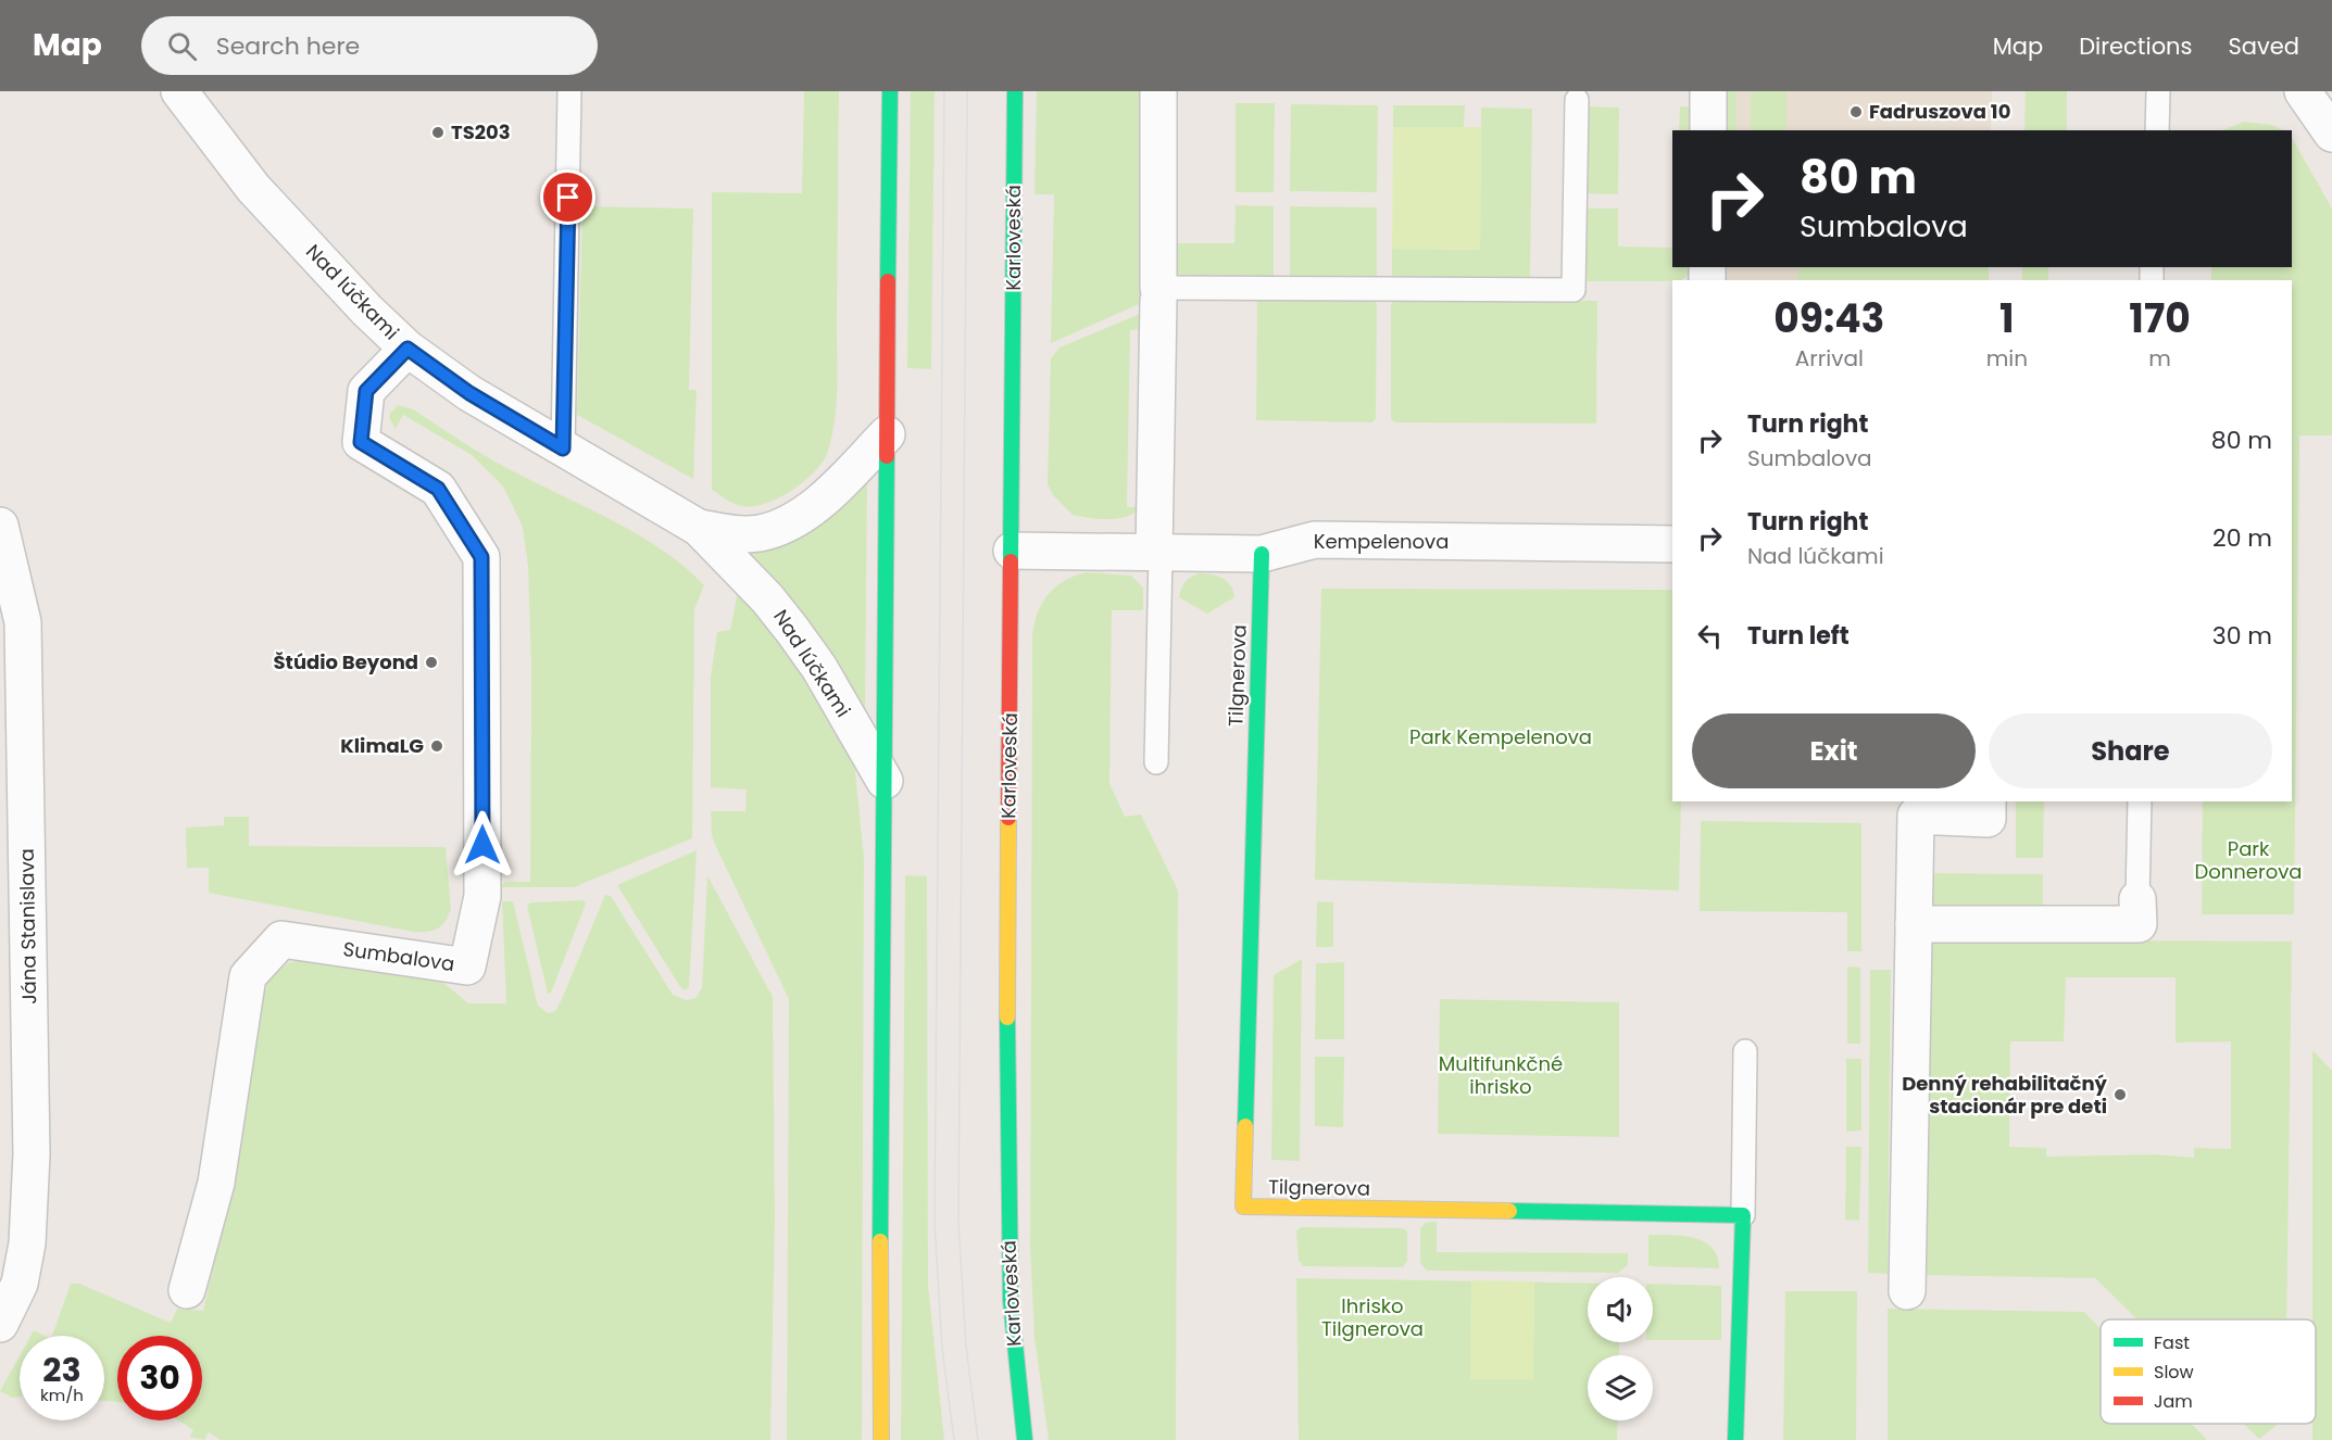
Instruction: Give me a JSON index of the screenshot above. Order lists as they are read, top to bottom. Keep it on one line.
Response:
{"streets":{"main road":["Karloveská","Tilgnerova"],"street":["Nad lúčkami","Kempelenova","Jána Stanislava","Sumbalova"]},"crossings":[["Karloveská","Kempelenova"],["Nad lúčkami","Sumbalova"],["Kempelenova","Tilgnerova"]],"parks":["Park Kempelenova","Park Donnerova","Multifunkčné ihrisko","Ihrisko Tilgnerova"],"places":["Fadruszova 10","TS203","Štúdio Beyond","KlimaLG","Denný rehabilitačný stacionár pre deti"],"legend":["Fast","Slow","Jam"],"page":{"header":"Map","search":"Search here","nav":["Map","Directions","Saved"],"turn":["80 m","Sumbalova"],"eta":["09:43","Arrival","1","min","170","m"],"list":[{"name":"Turn right","note":"Sumbalova","value":"80 m"},{"name":"Turn right","note":"Nad lúčkami","value":"20 m"},{"name":"Turn left","value":"30 m"}],"buttons":["Exit","Share"],"speed":"23 km/h","limit":"30"}}
